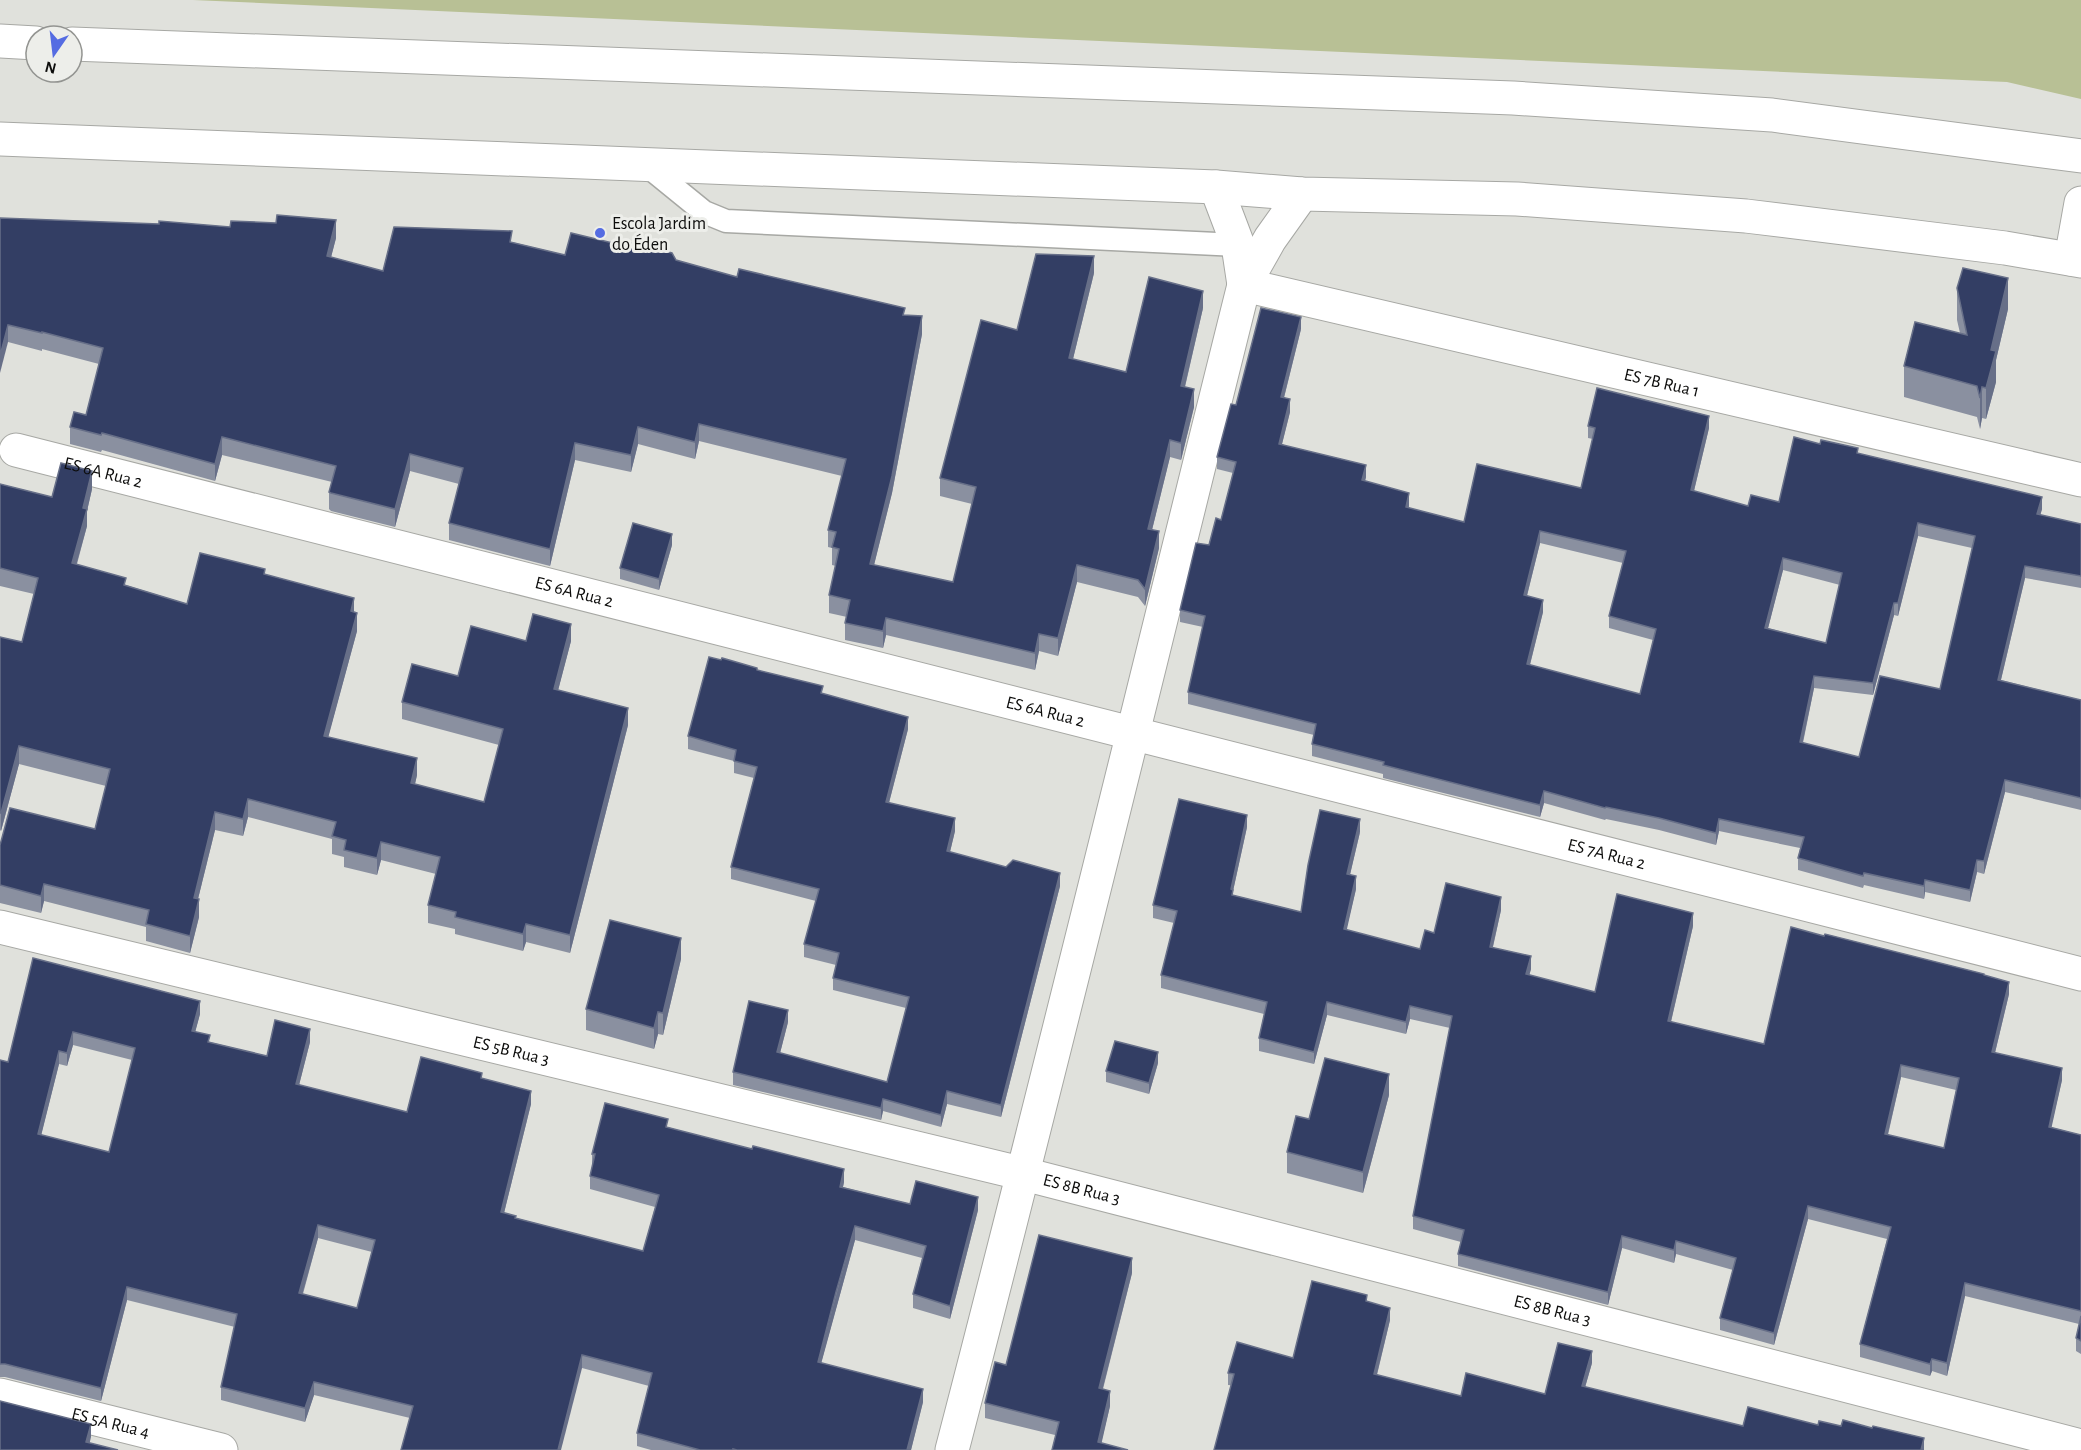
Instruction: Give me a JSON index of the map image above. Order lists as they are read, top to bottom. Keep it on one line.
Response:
{"streets":{"street":["ES 7B Rua 1","ES 6A Rua 2","ES 7A Rua 2","ES 5B Rua 3","ES 8B Rua 3","ES 5A Rua 4"]},"crossings":[["ES 6A Rua 2","ES 7A Rua 2"],["ES 5B Rua 3","ES 8B Rua 3"]],"places":["Escola Jardim do Éden"],"north":"bottom"}
